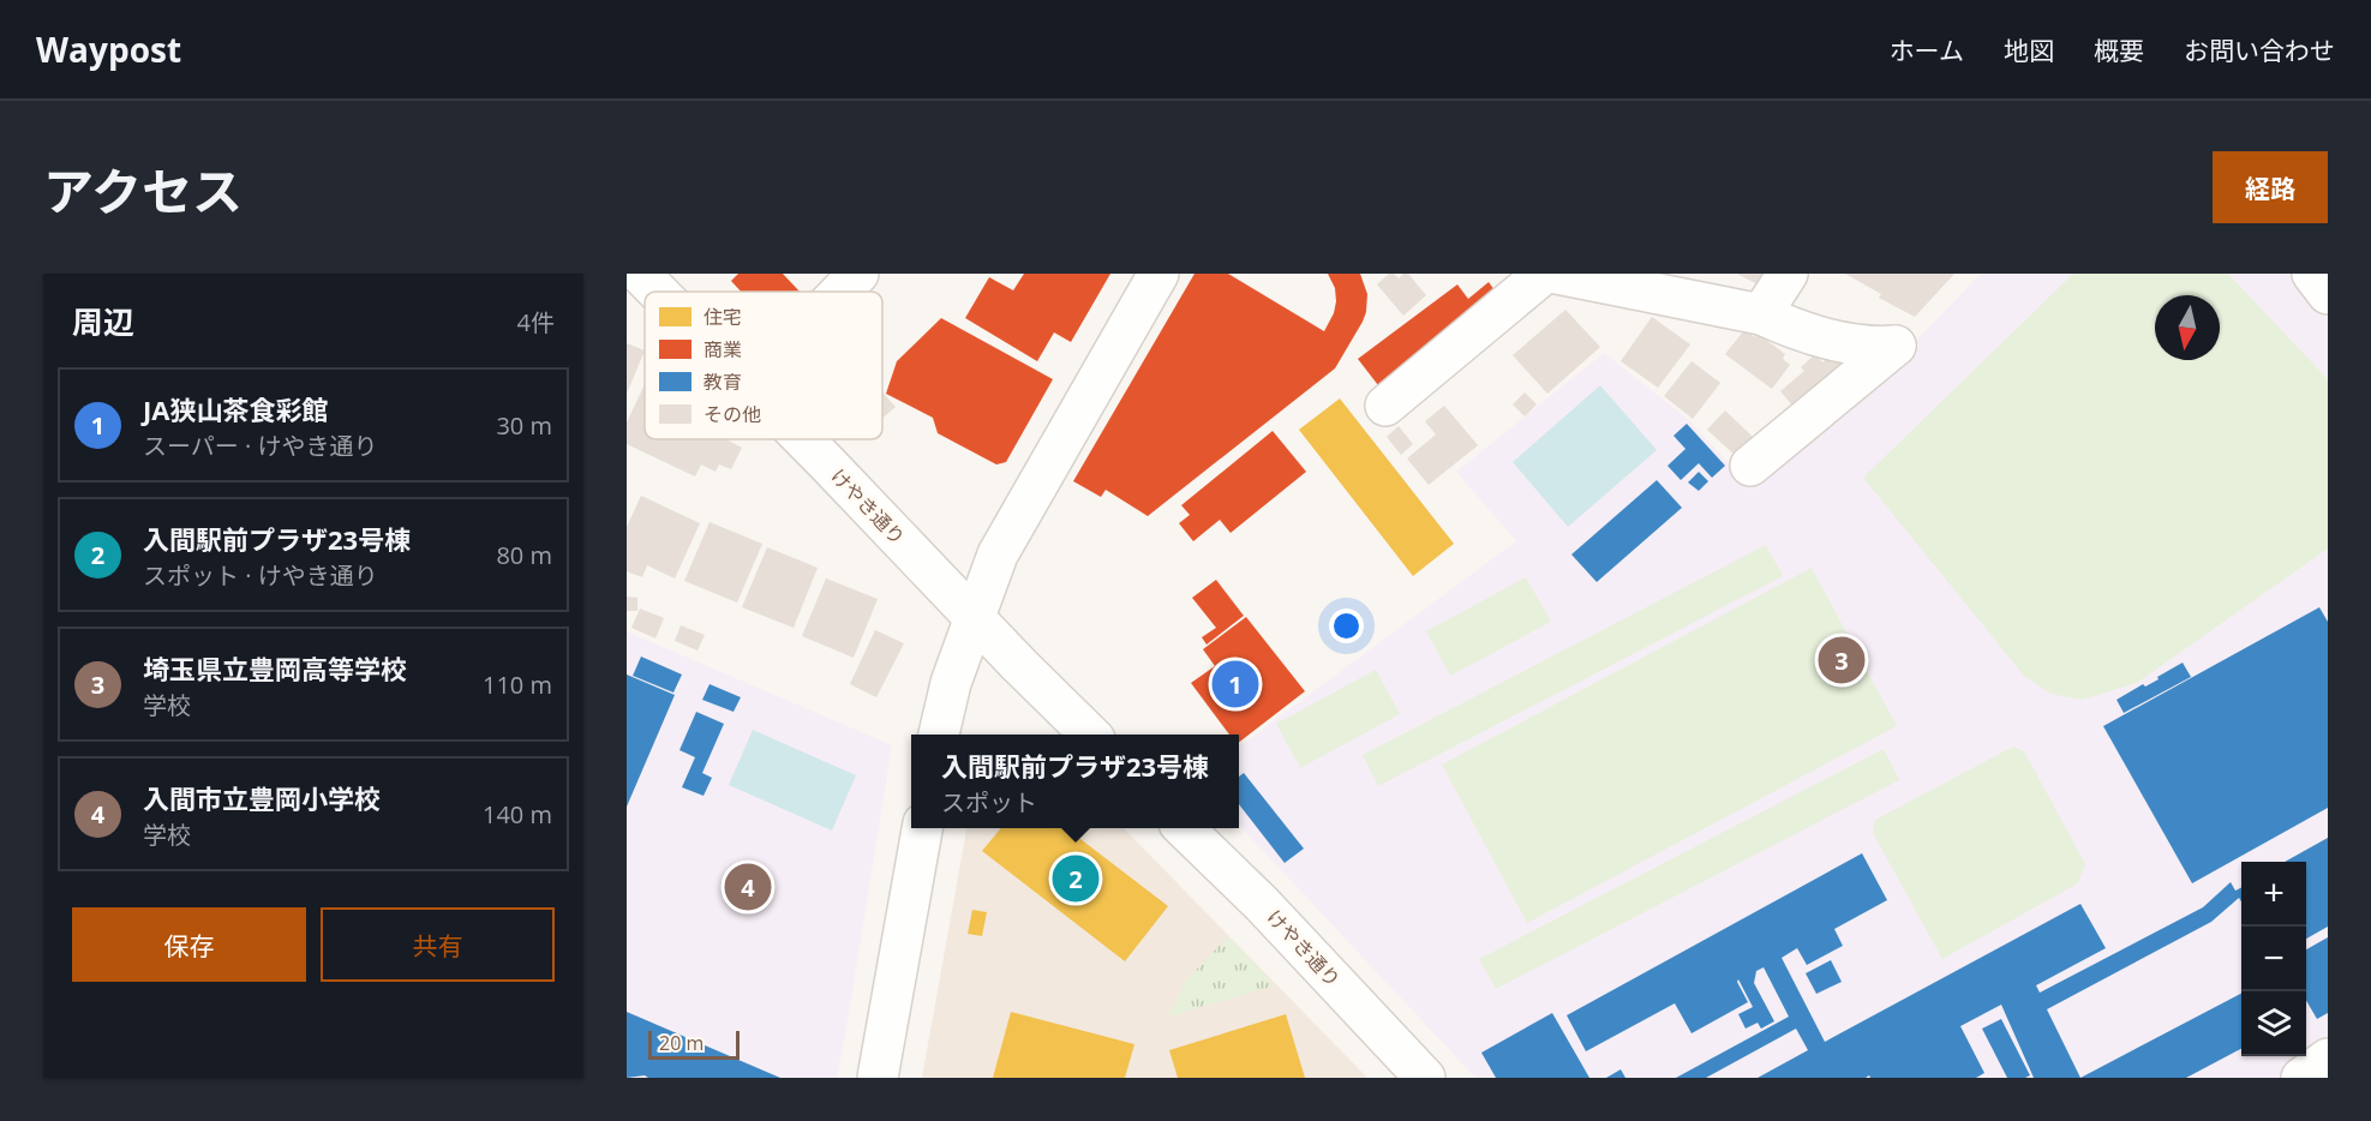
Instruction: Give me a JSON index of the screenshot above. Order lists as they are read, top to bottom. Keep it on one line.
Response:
{"streets":{"street":["けやき通り"]},"legend":["住宅","商業","教育","その他"],"scale_bar":"20 m","north":"bottom","page":{"header":"Waypost","nav":["ホーム","地図","概要","お問い合わせ"],"title":"アクセス","buttons":["経路",["保存","共有"]],"heading":["周辺","4件"],"list":[{"mark":"1","name":"JA狭山茶食彩館","note":"スーパー · けやき通り","value":"30 m"},{"mark":"2","name":"入間駅前プラザ23号棟","note":"スポット · けやき通り","value":"80 m"},{"mark":"3","name":"埼玉県立豊岡高等学校","note":"学校","value":"110 m"},{"mark":"4","name":"入間市立豊岡小学校","note":"学校","value":"140 m"}],"pins":["3","1","2","4"],"popup":["入間駅前プラザ23号棟","スポット"],"map_buttons":["+","−"],"scale":"20 m"}}
